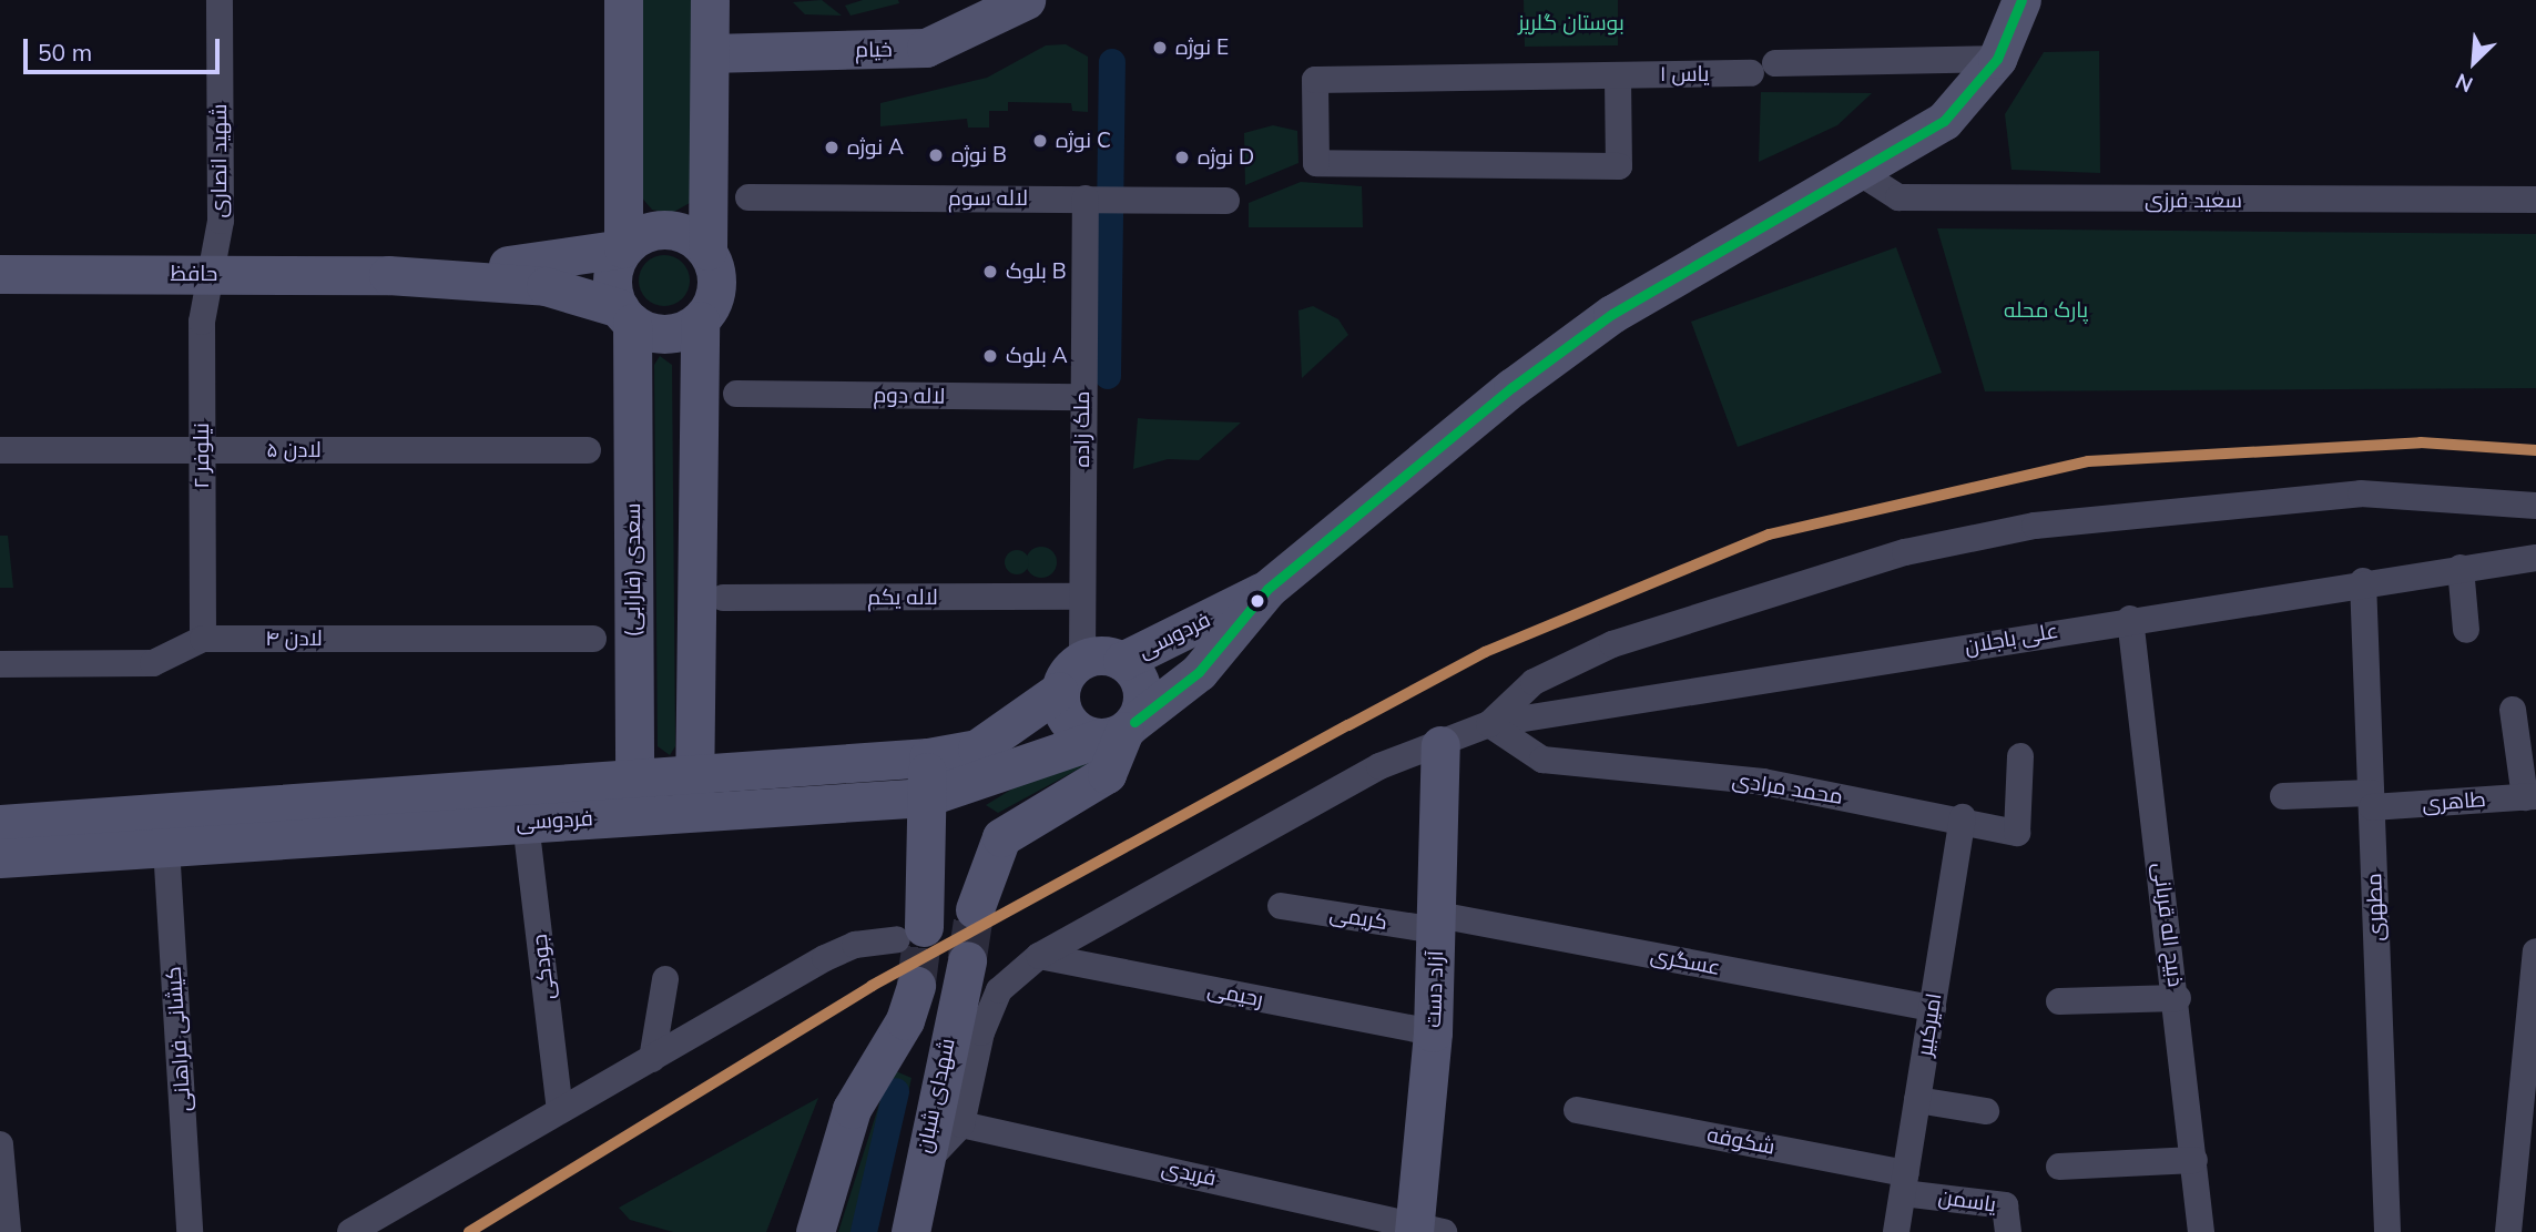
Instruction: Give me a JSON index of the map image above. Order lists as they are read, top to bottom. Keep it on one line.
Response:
{"streets":{"street":["خیام","یاس ۱","شهید انصاری","لاله سوم","سعید فرزی","حافظ","لاله دوم","ملک زاده","لادن ۵","نیلوفر ۲","سعدی (فارابی)","لاله یکم","فردوسی","لادن ۴","علی باجلان","محمد مرادی","طاهری","مطهری","کریمی","ذبیح اله قربانی","عسگری","جودکی","آزاد دست","رحیمی","امیرکبیر","کیشانی فراهانی","شهدای شبان","شکوفه","فریدی","یاسمن"]},"crossings":[["یاس ۱","فردوسی"],["شهید انصاری","حافظ"],["شهید انصاری","نیلوفر ۲"],["لاله سوم","ملک زاده"],["سعید فرزی","فردوسی"],["حافظ","نیلوفر ۲"],["لاله دوم","ملک زاده"],["ملک زاده","لاله یکم"],["ملک زاده","فردوسی"],["لادن ۵","نیلوفر ۲"],["نیلوفر ۲","لادن ۴"],["سعدی (فارابی)","فردوسی"],["فردوسی","جودکی"],["فردوسی","کیشانی فراهانی"],["علی باجلان","محمد مرادی"],["علی باجلان","مطهری"],["علی باجلان","ذبیح اله قربانی"],["محمد مرادی","امیرکبیر"],["طاهری","مطهری"],["کریمی","عسگری"],["کریمی","آزاد دست"],["عسگری","آزاد دست"],["عسگری","امیرکبیر"],["آزاد دست","رحیمی"],["آزاد دست","فریدی"],["امیرکبیر","شکوفه"],["امیرکبیر","یاسمن"],["شکوفه","یاسمن"]],"parks":["بوستان گلریز","پارک محله"],"places":["نوژه E","نوژه C","نوژه A","نوژه B","نوژه D","بلوک B","بلوک A"],"scale_bar":"50 m","north":"bottom left"}
